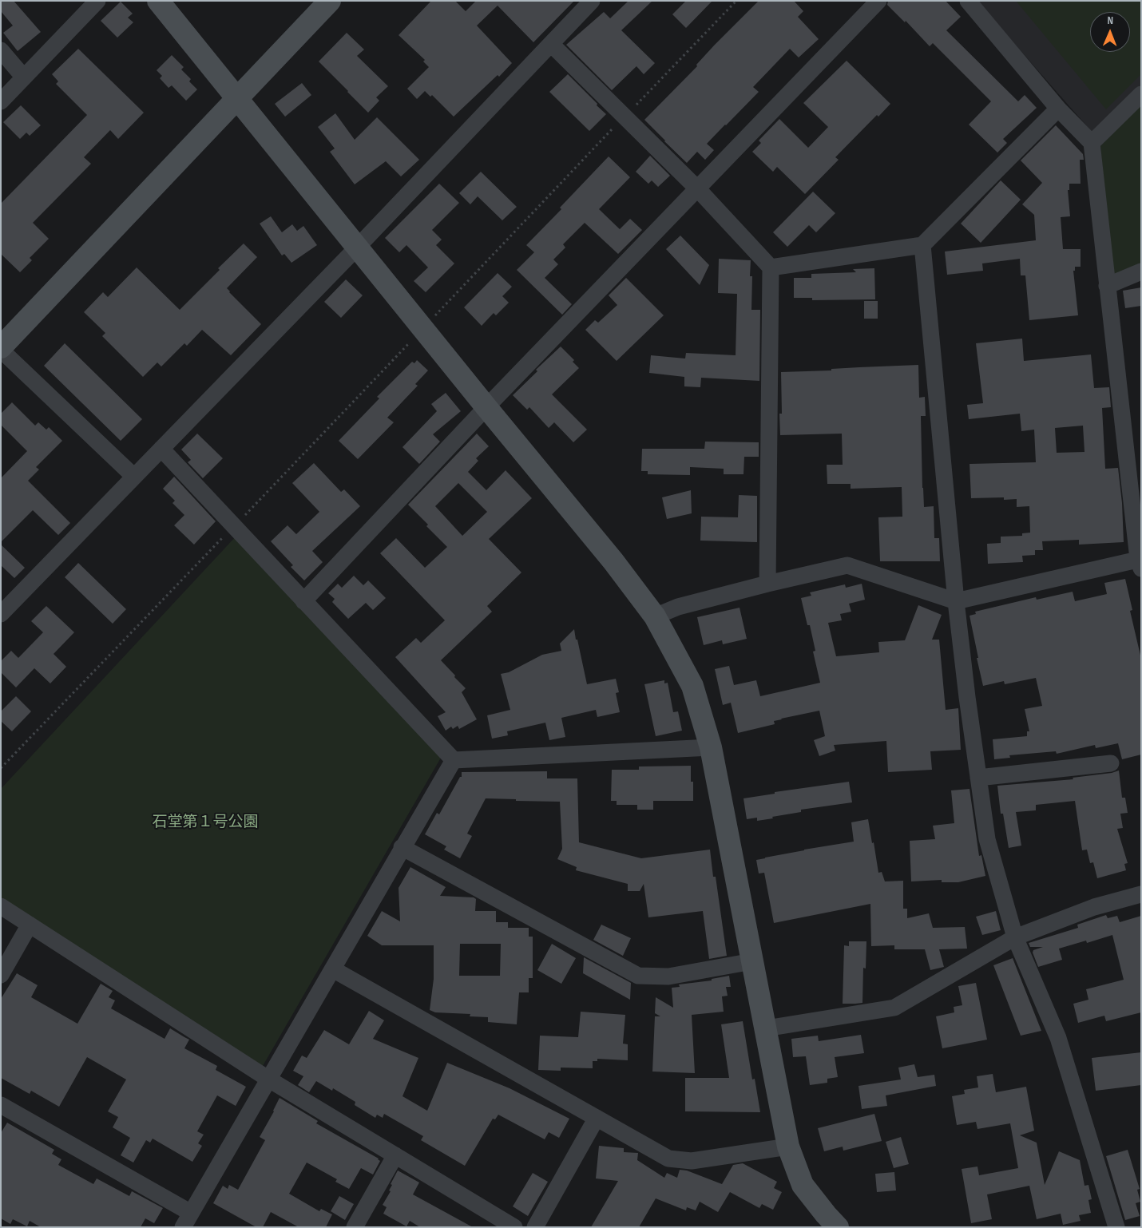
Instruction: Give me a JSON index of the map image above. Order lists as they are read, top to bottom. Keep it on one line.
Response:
{"parks":["石堂第１号公園"],"north":"top"}
